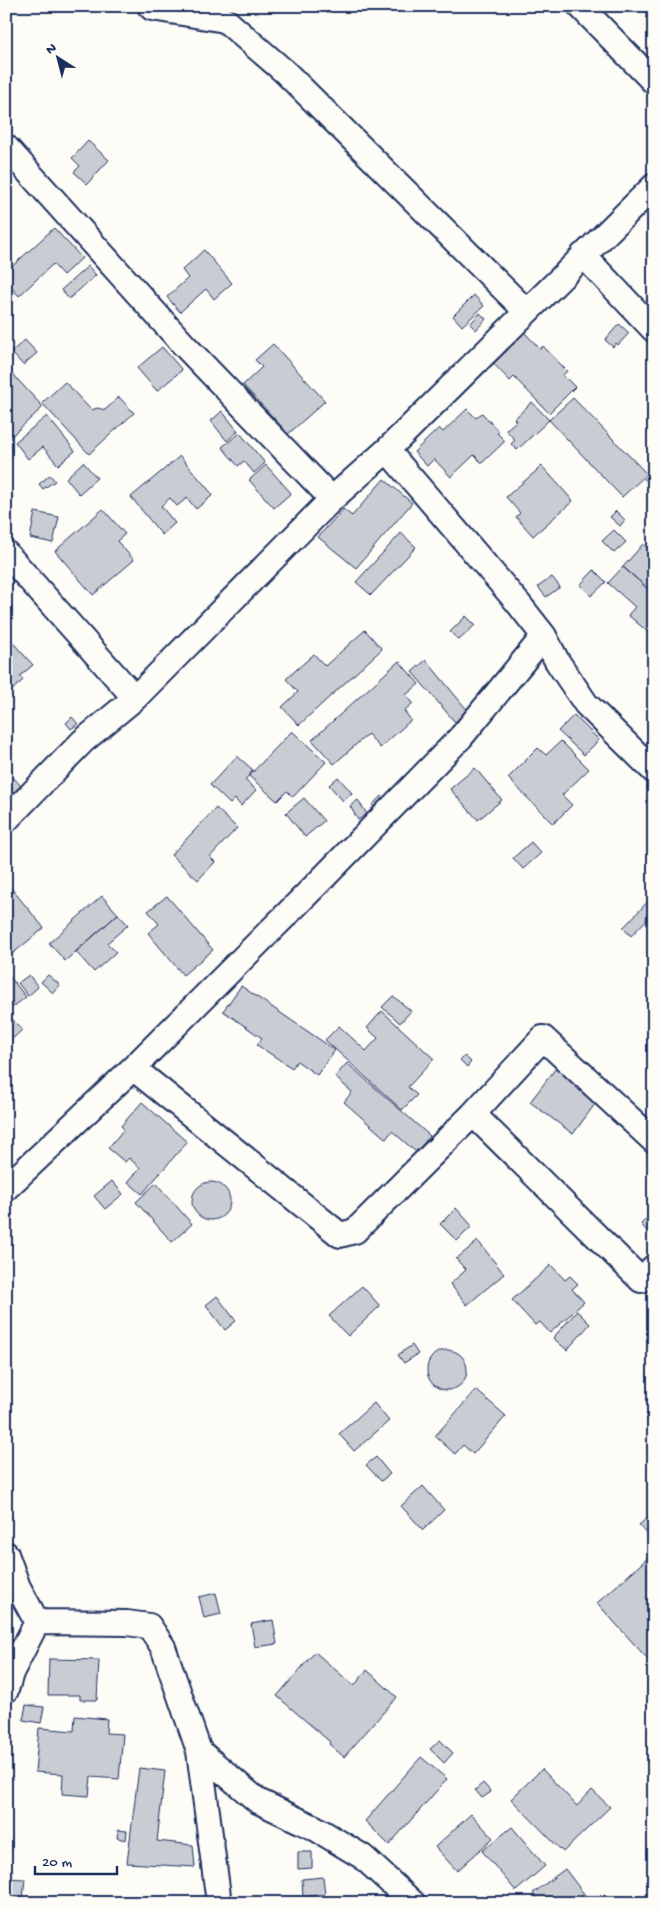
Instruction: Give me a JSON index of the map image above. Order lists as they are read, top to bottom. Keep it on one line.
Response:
{"scale_bar":"20 m","north":"top left"}
